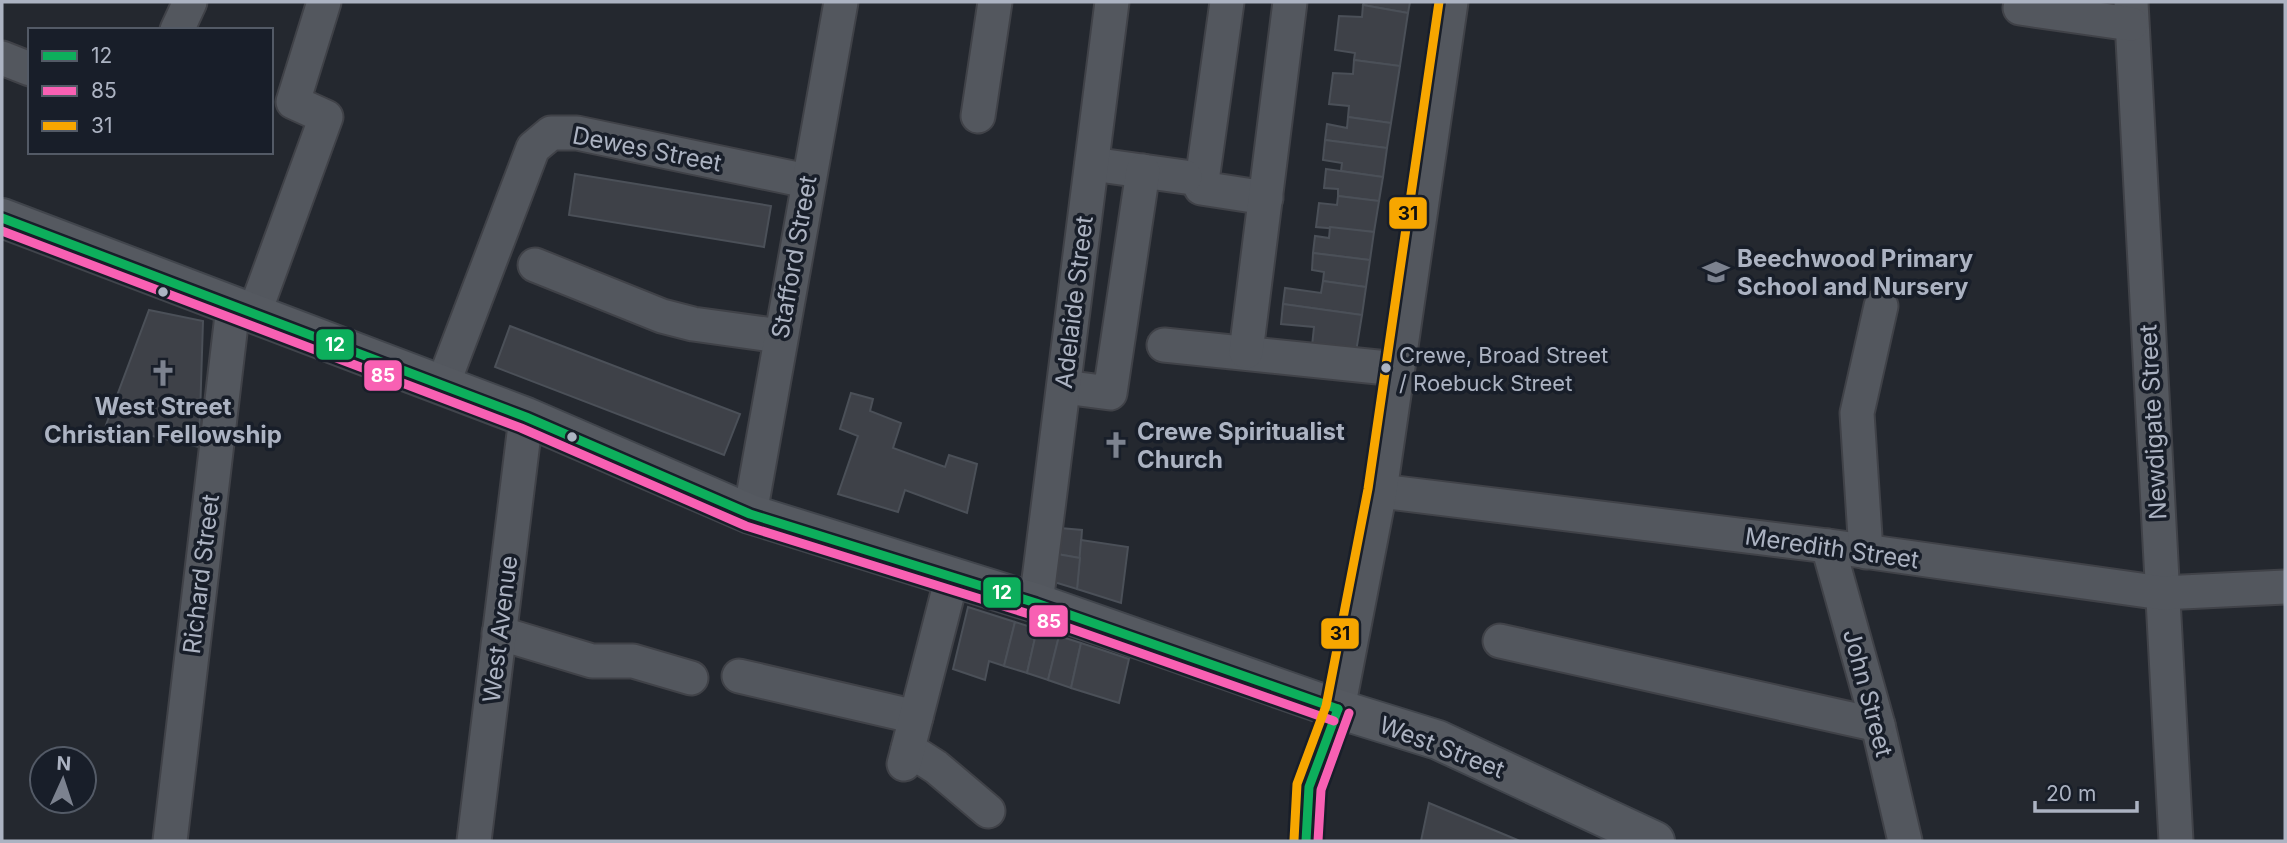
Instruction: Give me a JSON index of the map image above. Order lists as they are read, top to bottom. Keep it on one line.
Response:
{"streets":{"main road":["West Street"],"street":["Dewes Street","Stafford Street","Adelaide Street","Newdigate Street","Meredith Street","Richard Street","West Avenue","John Street"]},"crossings":[["Dewes Street","Stafford Street"],["Dewes Street","West Street"],["Stafford Street","West Street"],["Adelaide Street","West Street"],["Newdigate Street","Meredith Street"],["Meredith Street","John Street"],["Richard Street","West Street"],["West Avenue","West Street"]],"places":{"school or university":["Beechwood Primary School and Nursery"],"other":["Crewe, Broad Street / Roebuck Street"],"church":["West Street Christian Fellowship","Crewe Spiritualist Church"]},"lines":["transit line 31","transit line 12","transit line 85"],"legend":["12","85","31"],"scale_bar":"20 m","north":"top"}
